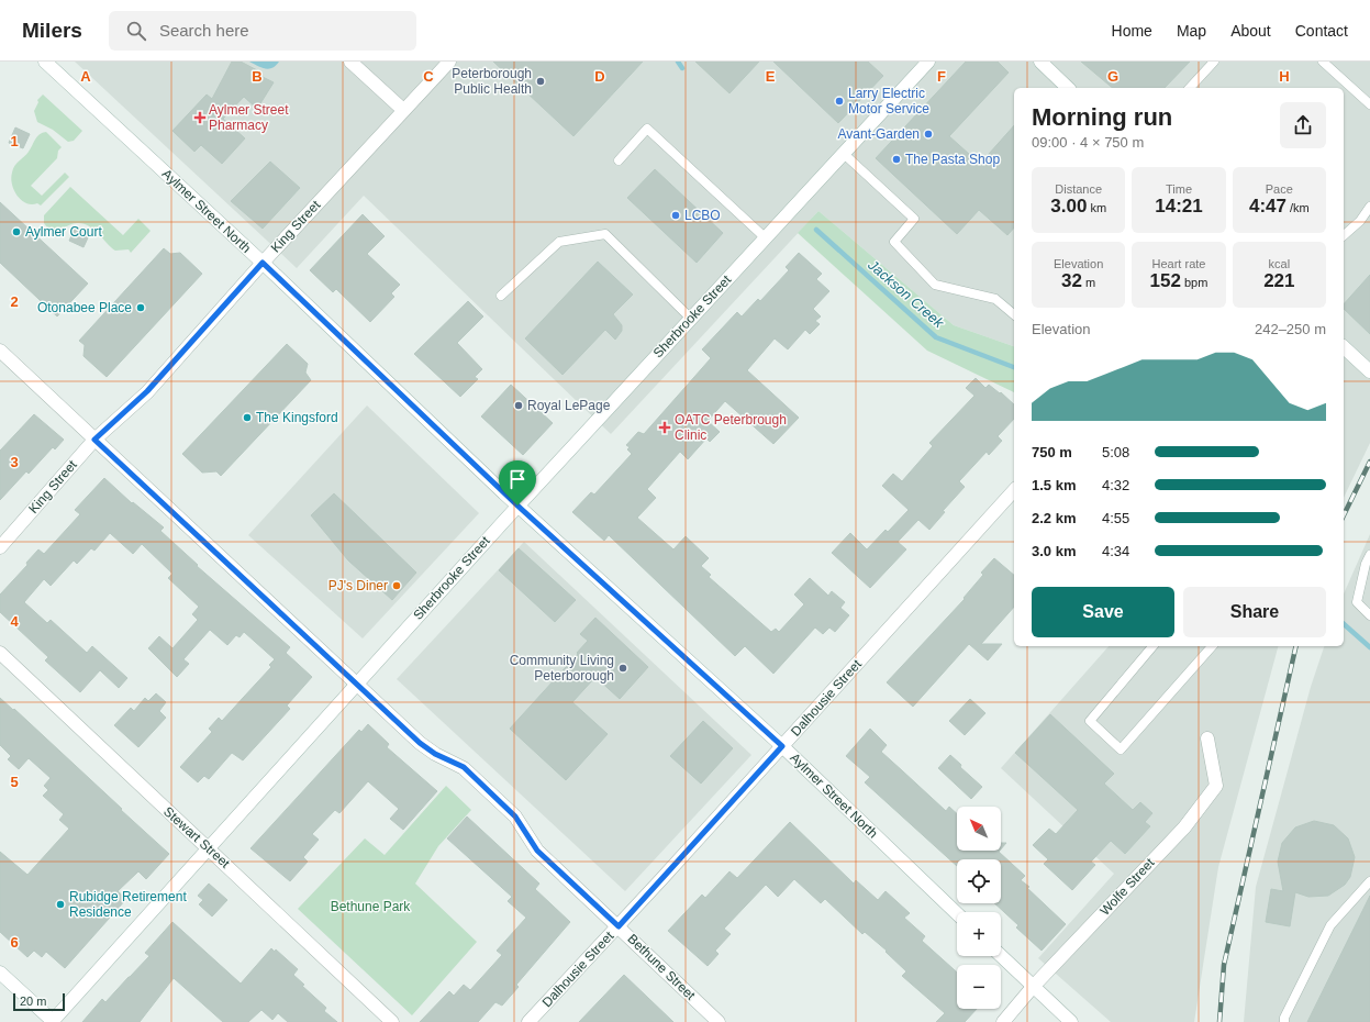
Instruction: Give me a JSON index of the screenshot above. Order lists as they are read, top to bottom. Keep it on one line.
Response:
{"streets":{"street":["Aylmer Street North","King Street","Sherbrooke Street","Dalhousie Street","Stewart Street","Wolfe Street","Bethune Street"]},"crossings":[["Aylmer Street North","King Street"],["Aylmer Street North","Sherbrooke Street"],["Aylmer Street North","Dalhousie Street"],["Sherbrooke Street","Stewart Street"],["Sherbrooke Street","Bethune Street"],["Dalhousie Street","Bethune Street"]],"water":["Jackson Creek"],"parks":["Bethune Park"],"places":{"other":["Peterborough Public Health","Larry Electric Motor Service","Avant-Garden","The Pasta Shop","LCBO","Aylmer Court","Otonabee Place","Royal LePage","The Kingsford","PJ's Diner","Community Living Peterborough","Rubidge Retirement Residence"],"health":["Aylmer Street Pharmacy","OATC Peterbrough Clinic"]},"scale_bar":"20 m","north":"top left","page":{"header":"Milers","search":"Search here","nav":["Home","Map","About","Contact"],"heading":["Morning run","09:00 · 4 × 750 m"],"stats":[["Distance","3.00 km"],["Time","14:21"],["Pace","4:47 /km"],["Elevation","32 m"],["Heart rate","152 bpm"],["kcal","221"]],"chart":["Elevation","242–250 m"],"list":[{"name":"750 m","note":"5:08"},{"name":"1.5 km","note":"4:32"},{"name":"2.2 km","note":"4:55"},{"name":"3.0 km","note":"4:34"}],"buttons":["Save","Share"],"map_buttons":["+","−"],"scale":"20 m"},"grid":{"columns":["A","B","C","D","E","F","G","H"],"rows":["1","2","3","4","5","6"]}}
